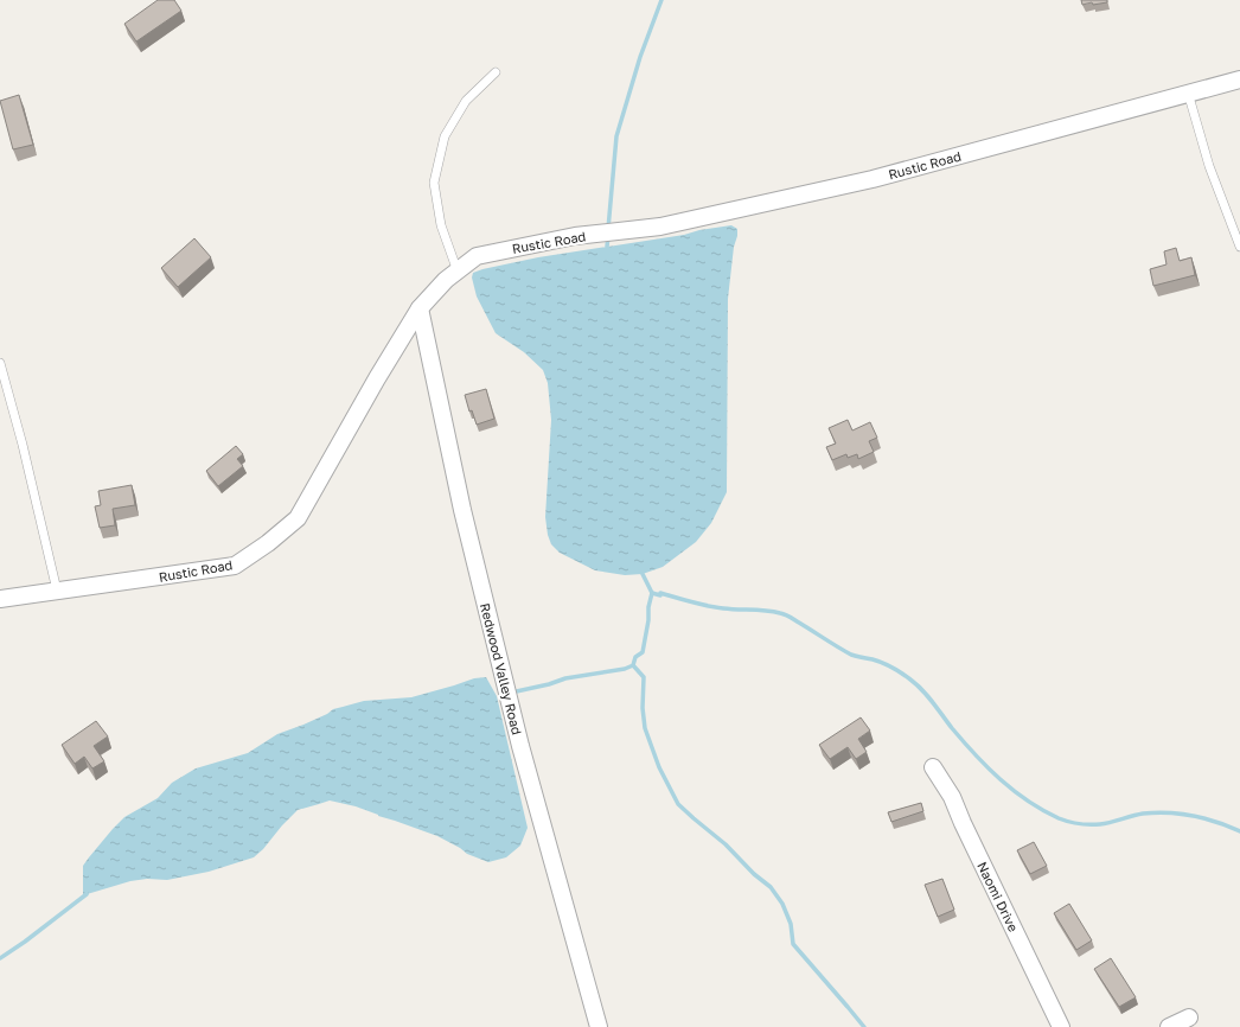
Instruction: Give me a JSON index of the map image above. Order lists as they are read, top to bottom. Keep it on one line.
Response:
{"streets":{"street":["Rustic Road","Redwood Valley Road","Naomi Drive"]},"crossings":[["Rustic Road","Redwood Valley Road"]]}
